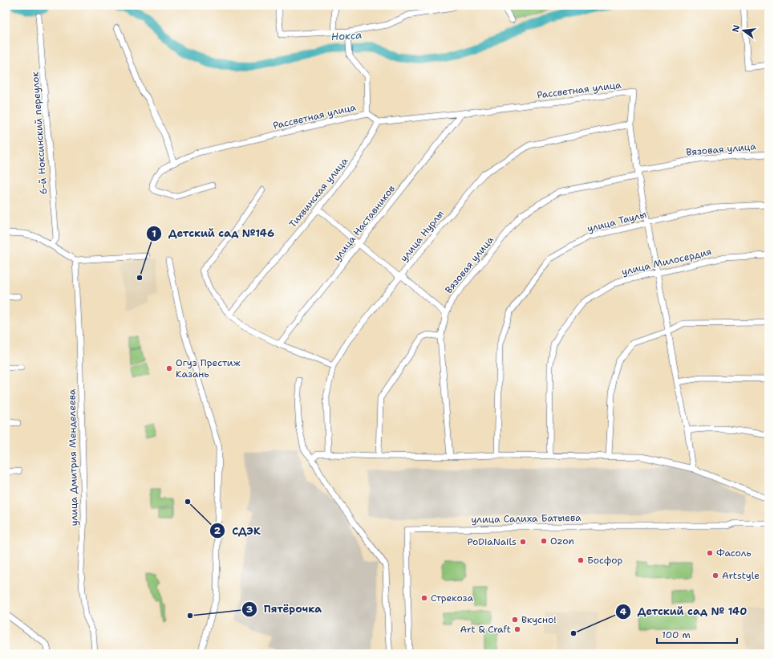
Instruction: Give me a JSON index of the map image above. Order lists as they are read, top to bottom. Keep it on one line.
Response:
{"streets":{"street":["Рассветная улица","6-й Ноксинский переулок","Вязовая улица","Тихвинская улица","улица Таулы","улица Наставников","улица Нурлы","улица Милосердия","улица Дмитрия Менделеева","улица Салиха Батыева"]},"crossings":[["Рассветная улица","Тихвинская улица"],["Рассветная улица","улица Наставников"],["Рассветная улица","улица Нурлы"]],"water":["Нокса"],"places":["Детский сад №146","Огуз Престиж Казань","СДЭК","Ozon","PoDiaNails","Фасоль","Босфор","Artstyle","Стрекоза","Пятёрочка","Вкусно!","Art & Craft","Детский сад № 140"],"scale_bar":"100 m","north":"left"}
